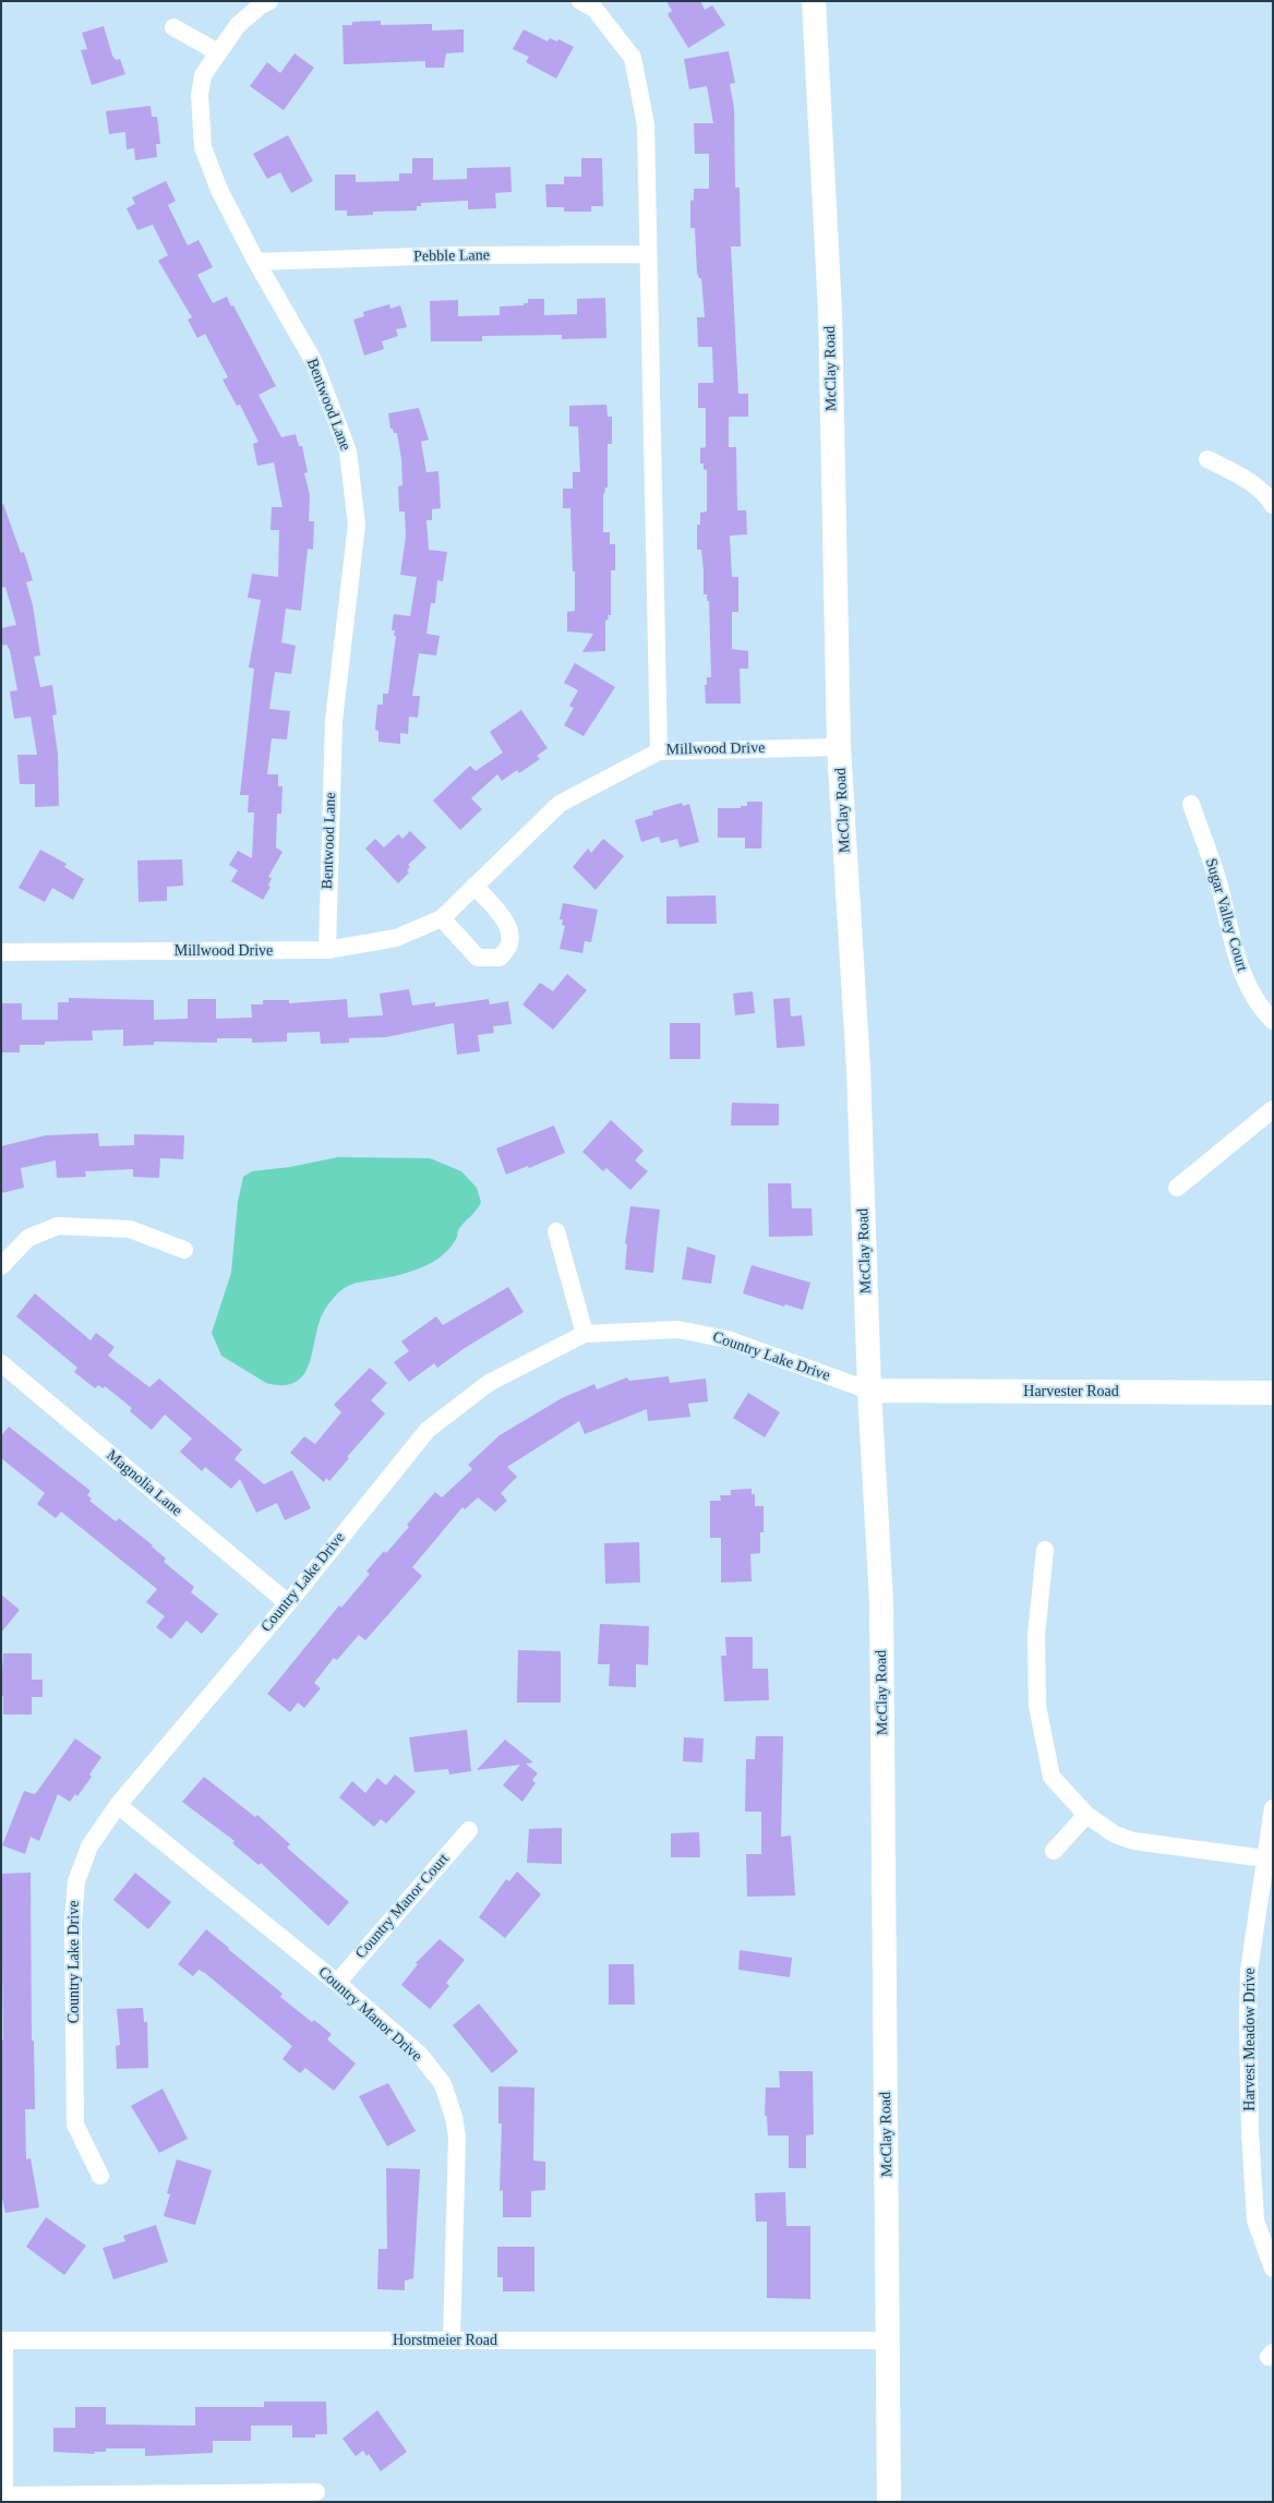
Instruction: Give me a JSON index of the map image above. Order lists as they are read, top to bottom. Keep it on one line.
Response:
{"streets":{"main road":["McClay Road","Harvester Road"],"street":["Pebble Lane","Bentwood Lane","Millwood Drive","Sugar Valley Court","Country Lake Drive","Magnolia Lane","Country Manor Court","Country Manor Drive","Harvest Meadow Drive","Horstmeier Road"]},"crossings":[["Pebble Lane","Bentwood Lane"],["McClay Road","Millwood Drive"],["McClay Road","Country Lake Drive"],["McClay Road","Harvester Road"],["McClay Road","Horstmeier Road"],["Bentwood Lane","Millwood Drive"],["Country Lake Drive","Harvester Road"],["Country Lake Drive","Magnolia Lane"],["Country Lake Drive","Country Manor Drive"],["Country Manor Court","Country Manor Drive"],["Country Manor Drive","Horstmeier Road"]]}
